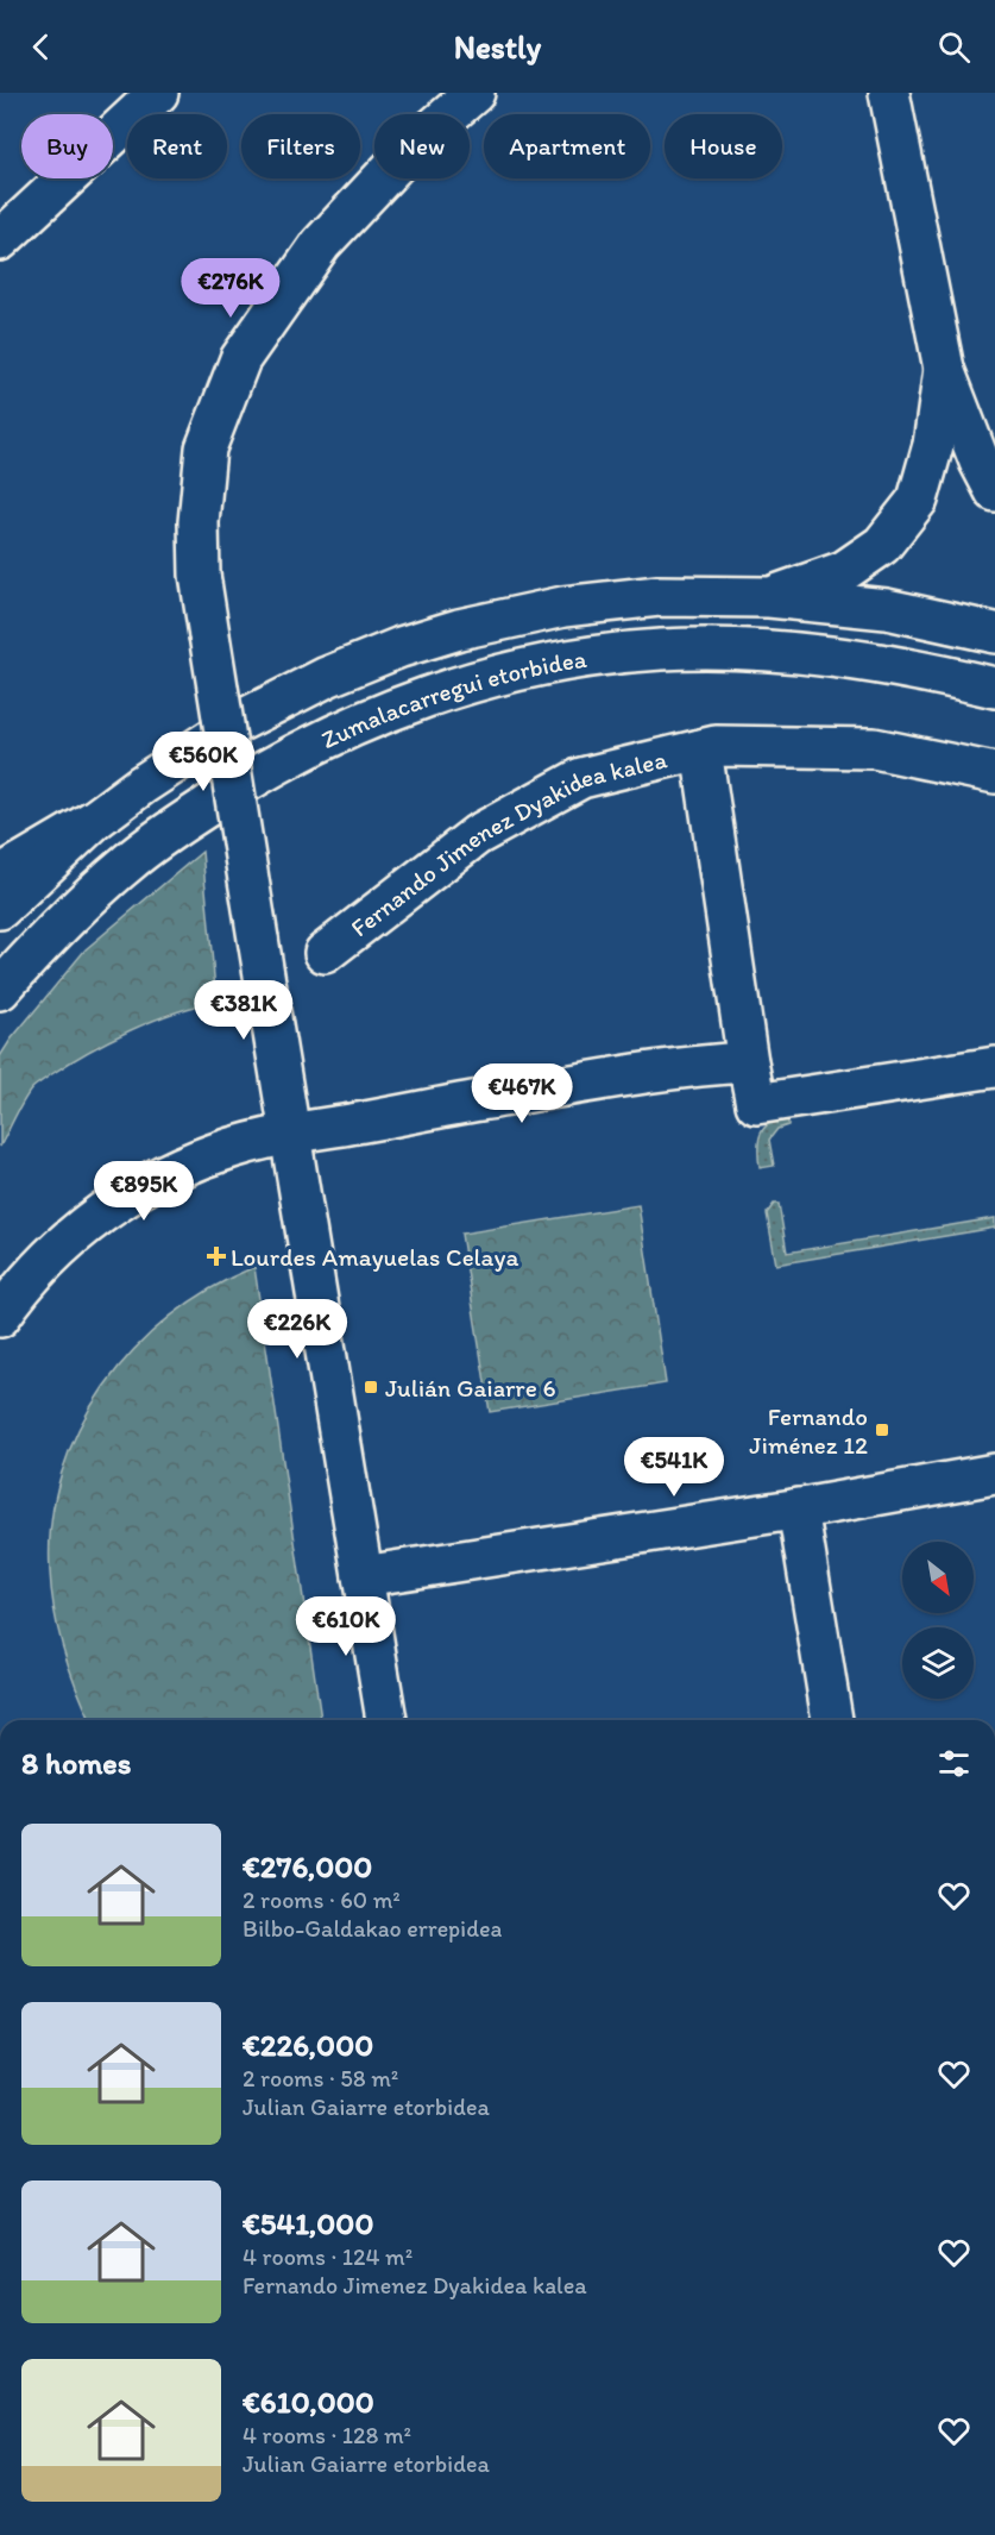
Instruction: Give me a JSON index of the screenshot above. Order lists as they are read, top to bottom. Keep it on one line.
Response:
{"streets":{"main road":["Zumalacarregui etorbidea","Fernando Jimenez Dyakidea kalea"]},"places":{"health":["Lourdes Amayuelas Celaya"],"transit":["Julián Gaiarre 6","Fernando Jiménez 12"]},"north":"bottom right","page":{"header":"Nestly","chip":["Buy","Rent","Filters","New","Apartment","House"],"price":["€276K","€560K","€381K","€467K","€895K","€226K","€541K","€610K"],"heading":"8 homes","list":[{"name":"€276,000","note":"2 rooms · 60 m² · Bilbo-Galdakao errepidea"},{"name":"€226,000","note":"2 rooms · 58 m² · Julian Gaiarre etorbidea"},{"name":"€541,000","note":"4 rooms · 124 m² · Fernando Jimenez Dyakidea kalea"},{"name":"€610,000","note":"4 rooms · 128 m² · Julian Gaiarre etorbidea"}]}}
